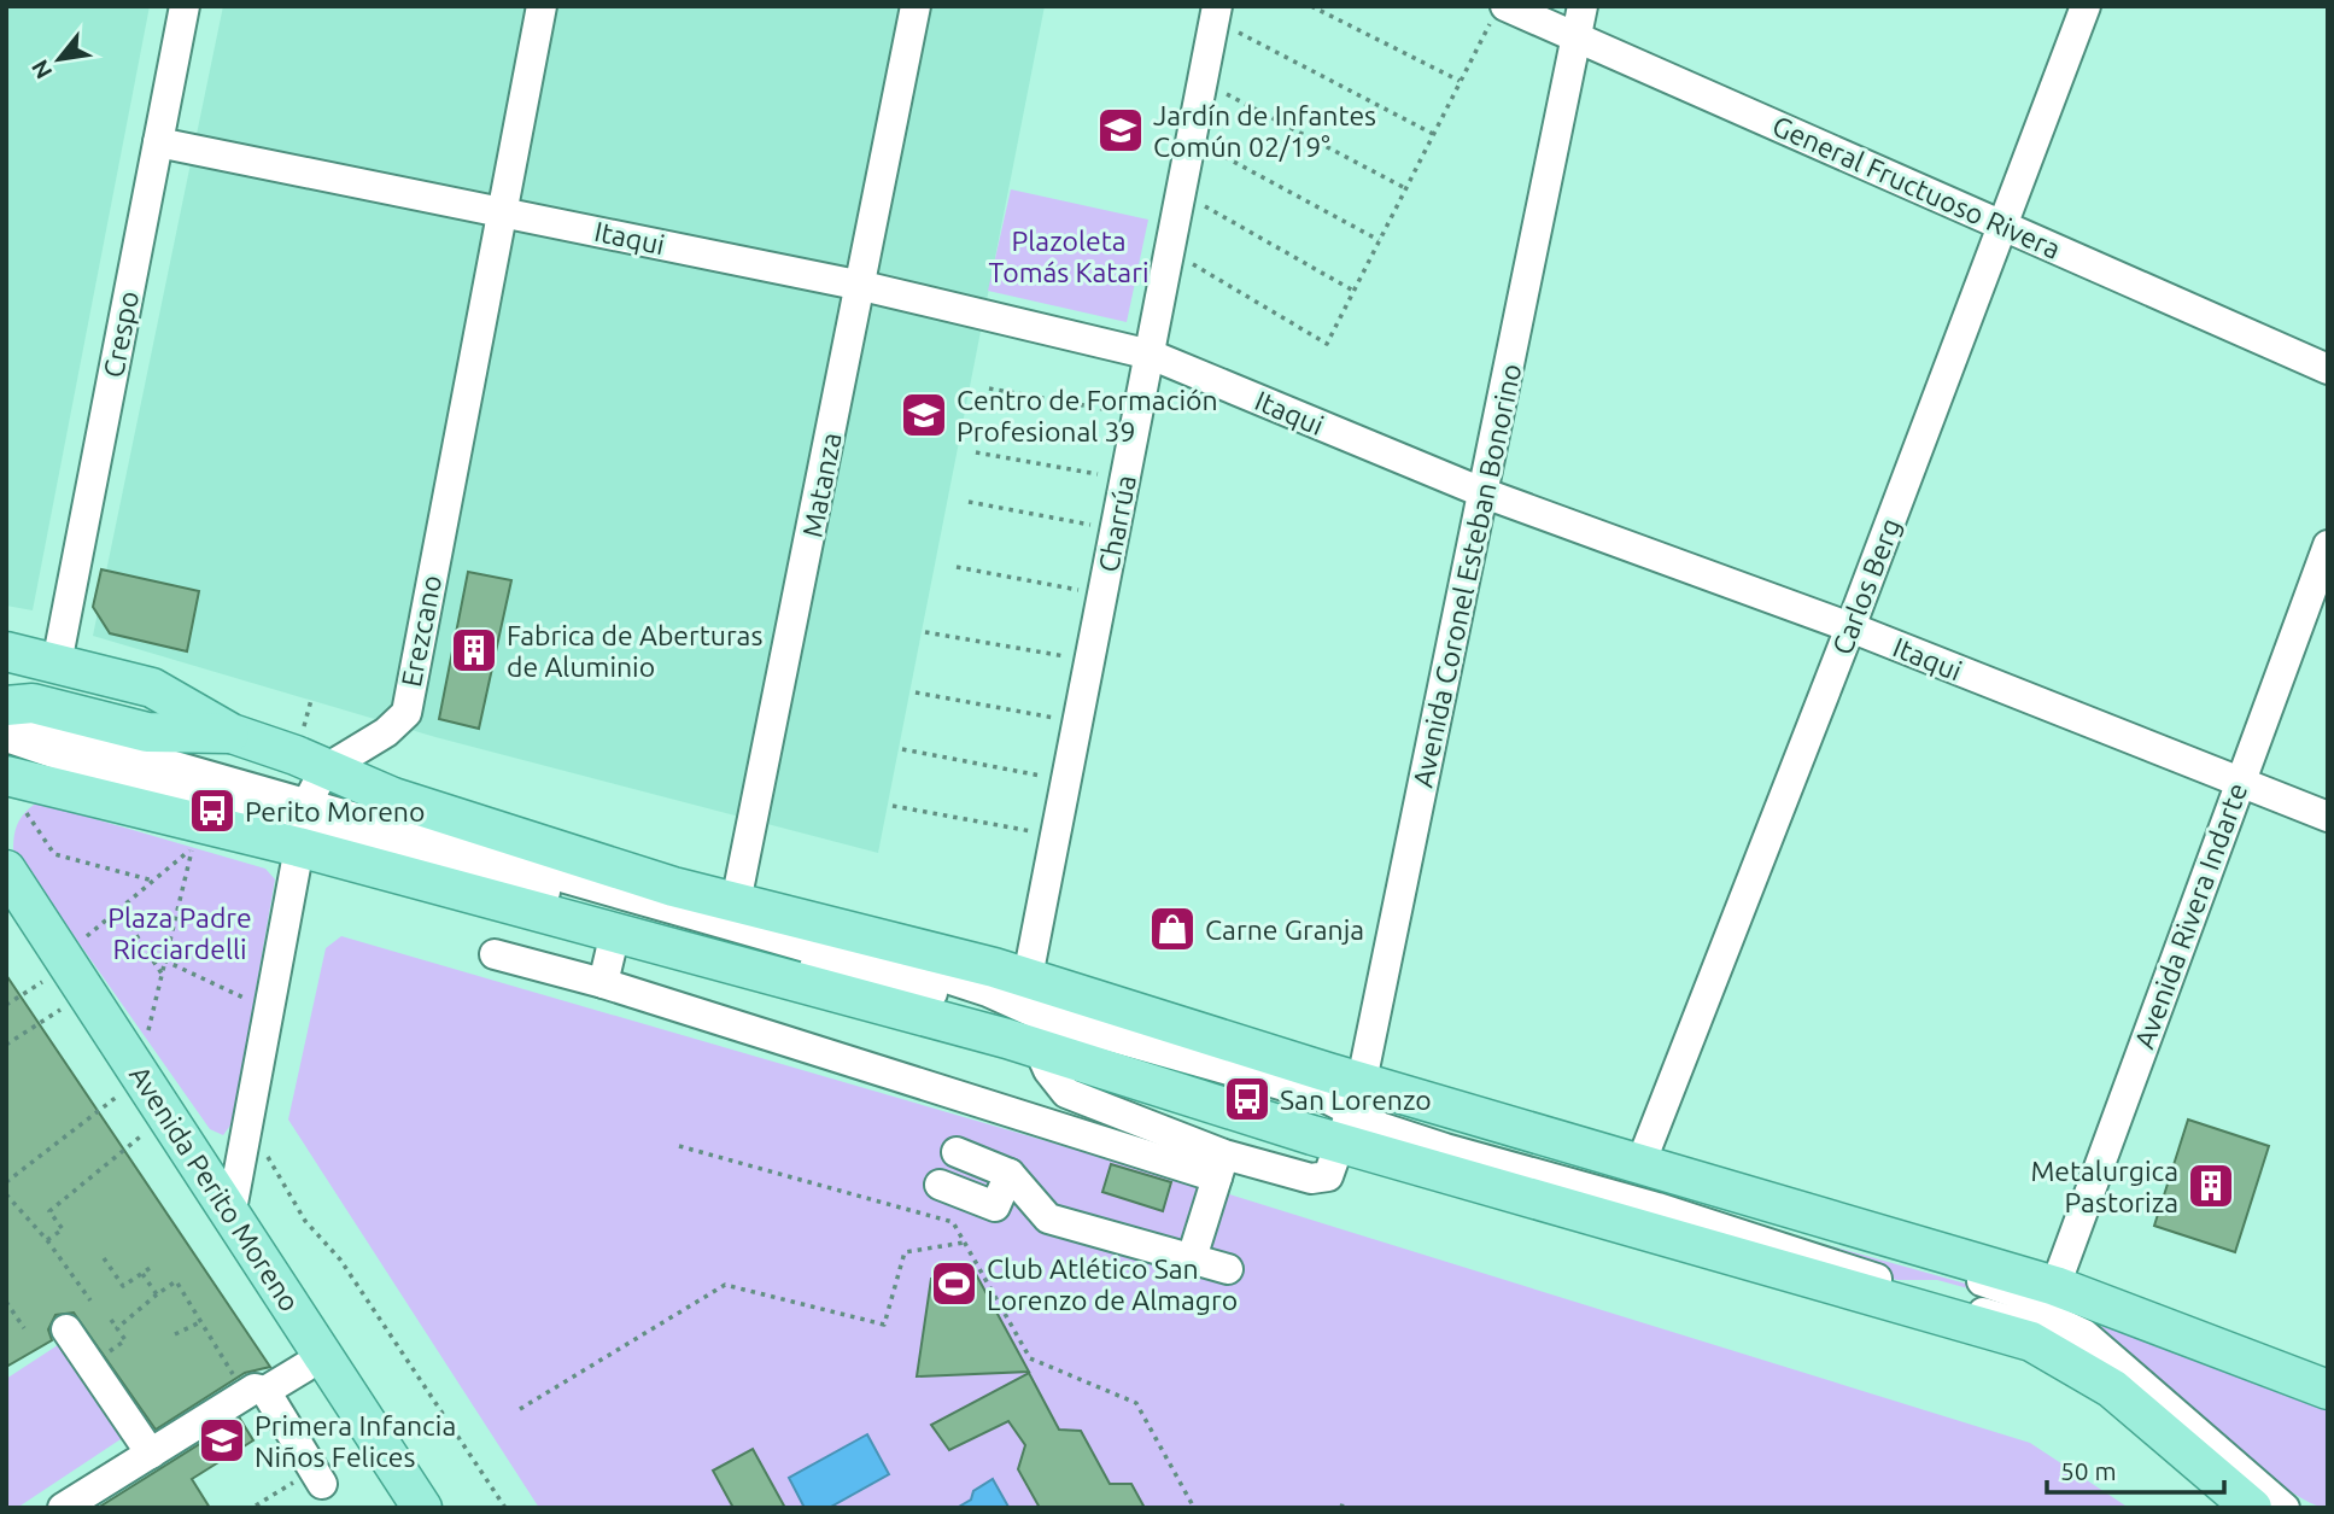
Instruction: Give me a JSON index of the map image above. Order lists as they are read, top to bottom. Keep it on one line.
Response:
{"streets":{"main road":["Avenida Perito Moreno"],"street":["General Fructuoso Rivera","Itaqui","Crespo","Matanza","Charrúa","Avenida Coronel Esteban Bonorino","Carlos Berg","Erezcano","Avenida Rivera Indarte"]},"crossings":[["General Fructuoso Rivera","Avenida Coronel Esteban Bonorino"],["General Fructuoso Rivera","Carlos Berg"],["Itaqui","Crespo"],["Itaqui","Matanza"],["Itaqui","Charrúa"],["Itaqui","Avenida Coronel Esteban Bonorino"],["Itaqui","Carlos Berg"],["Itaqui","Erezcano"],["Itaqui","Avenida Rivera Indarte"]],"parks":["Plazoleta Tomás Katari","Plaza Padre Ricciardelli"],"places":{"school or university":["Jardín de Infantes Común 02/19°","Centro de Formación Profesional 39","Primera Infancia Niños Felices"],"building":["Fabrica de Aberturas de Aluminio","Metalurgica Pastoriza"],"bus stop":["Perito Moreno","San Lorenzo"],"shop":["Carne Granja"],"sports":["Club Atlético San Lorenzo de Almagro"]},"scale_bar":"50 m","north":"bottom left"}
